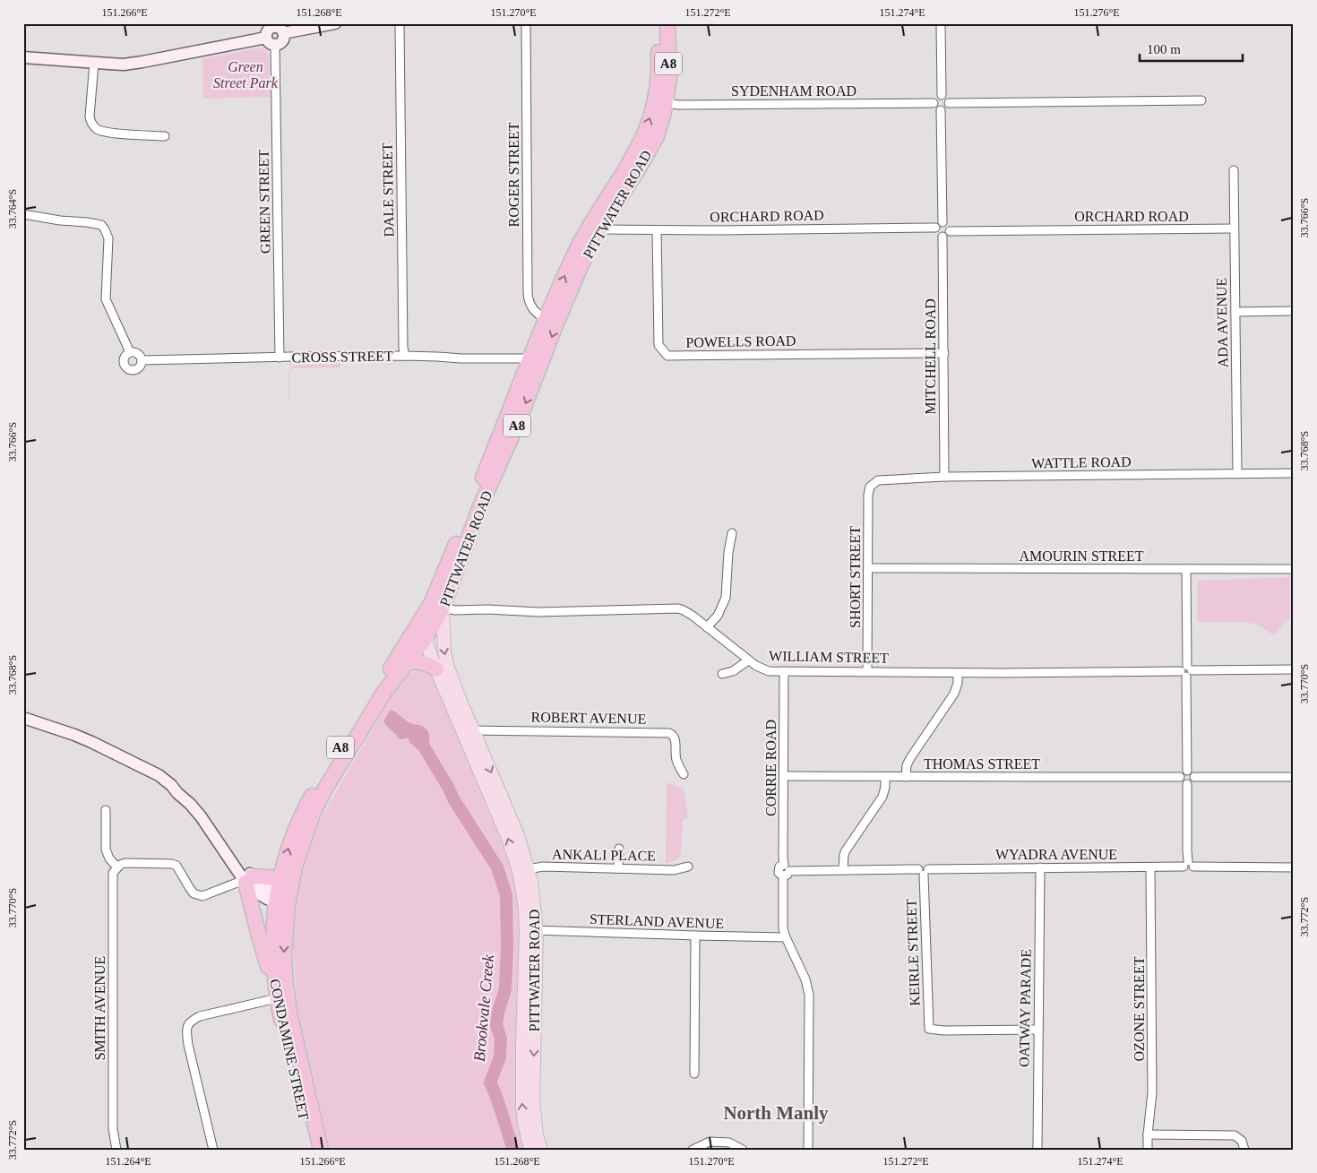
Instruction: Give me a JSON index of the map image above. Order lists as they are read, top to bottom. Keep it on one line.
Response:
{"streets":{"highway":["A8","PITTWATER ROAD","CONDAMINE STREET"],"street":["SYDENHAM ROAD","ROGER STREET","DALE STREET","GREEN STREET","ORCHARD ROAD","ADA AVENUE","POWELLS ROAD","CROSS STREET","MITCHELL ROAD","WATTLE ROAD","AMOURIN STREET","SHORT STREET","WILLIAM STREET","ROBERT AVENUE","THOMAS STREET","CORRIE ROAD","WYADRA AVENUE","ANKALI PLACE","STERLAND AVENUE","KEIRLE STREET","SMITH AVENUE","OATWAY PARADE","OZONE STREET"]},"crossings":[["SYDENHAM ROAD","PITTWATER ROAD"],["ROGER STREET","PITTWATER ROAD"],["DALE STREET","CROSS STREET"],["GREEN STREET","CROSS STREET"],["PITTWATER ROAD","ORCHARD ROAD"],["PITTWATER ROAD","CROSS STREET"],["PITTWATER ROAD","WILLIAM STREET"],["PITTWATER ROAD","ROBERT AVENUE"],["PITTWATER ROAD","ANKALI PLACE"],["PITTWATER ROAD","STERLAND AVENUE"],["PITTWATER ROAD","CONDAMINE STREET"],["ORCHARD ROAD","ADA AVENUE"],["ORCHARD ROAD","POWELLS ROAD"],["ORCHARD ROAD","MITCHELL ROAD"],["ADA AVENUE","WATTLE ROAD"],["POWELLS ROAD","MITCHELL ROAD"],["MITCHELL ROAD","WATTLE ROAD"],["WATTLE ROAD","SHORT STREET"],["AMOURIN STREET","SHORT STREET"],["SHORT STREET","WILLIAM STREET"],["WILLIAM STREET","CORRIE ROAD"],["WILLIAM STREET","CONDAMINE STREET"],["THOMAS STREET","CORRIE ROAD"],["CORRIE ROAD","WYADRA AVENUE"],["CORRIE ROAD","STERLAND AVENUE"],["WYADRA AVENUE","KEIRLE STREET"],["WYADRA AVENUE","OATWAY PARADE"],["WYADRA AVENUE","OZONE STREET"],["KEIRLE STREET","OATWAY PARADE"]],"districts":["North Manly"],"water":["Brookvale Creek"],"parks":["Green Street Park"],"scale_bar":"100 m","coordinates":["151.266°E","151.268°E","151.270°E","151.272°E","151.274°E","151.276°E","33.764°S","33.766°S","33.768°S","33.770°S","33.772°S","151.264°E"]}
